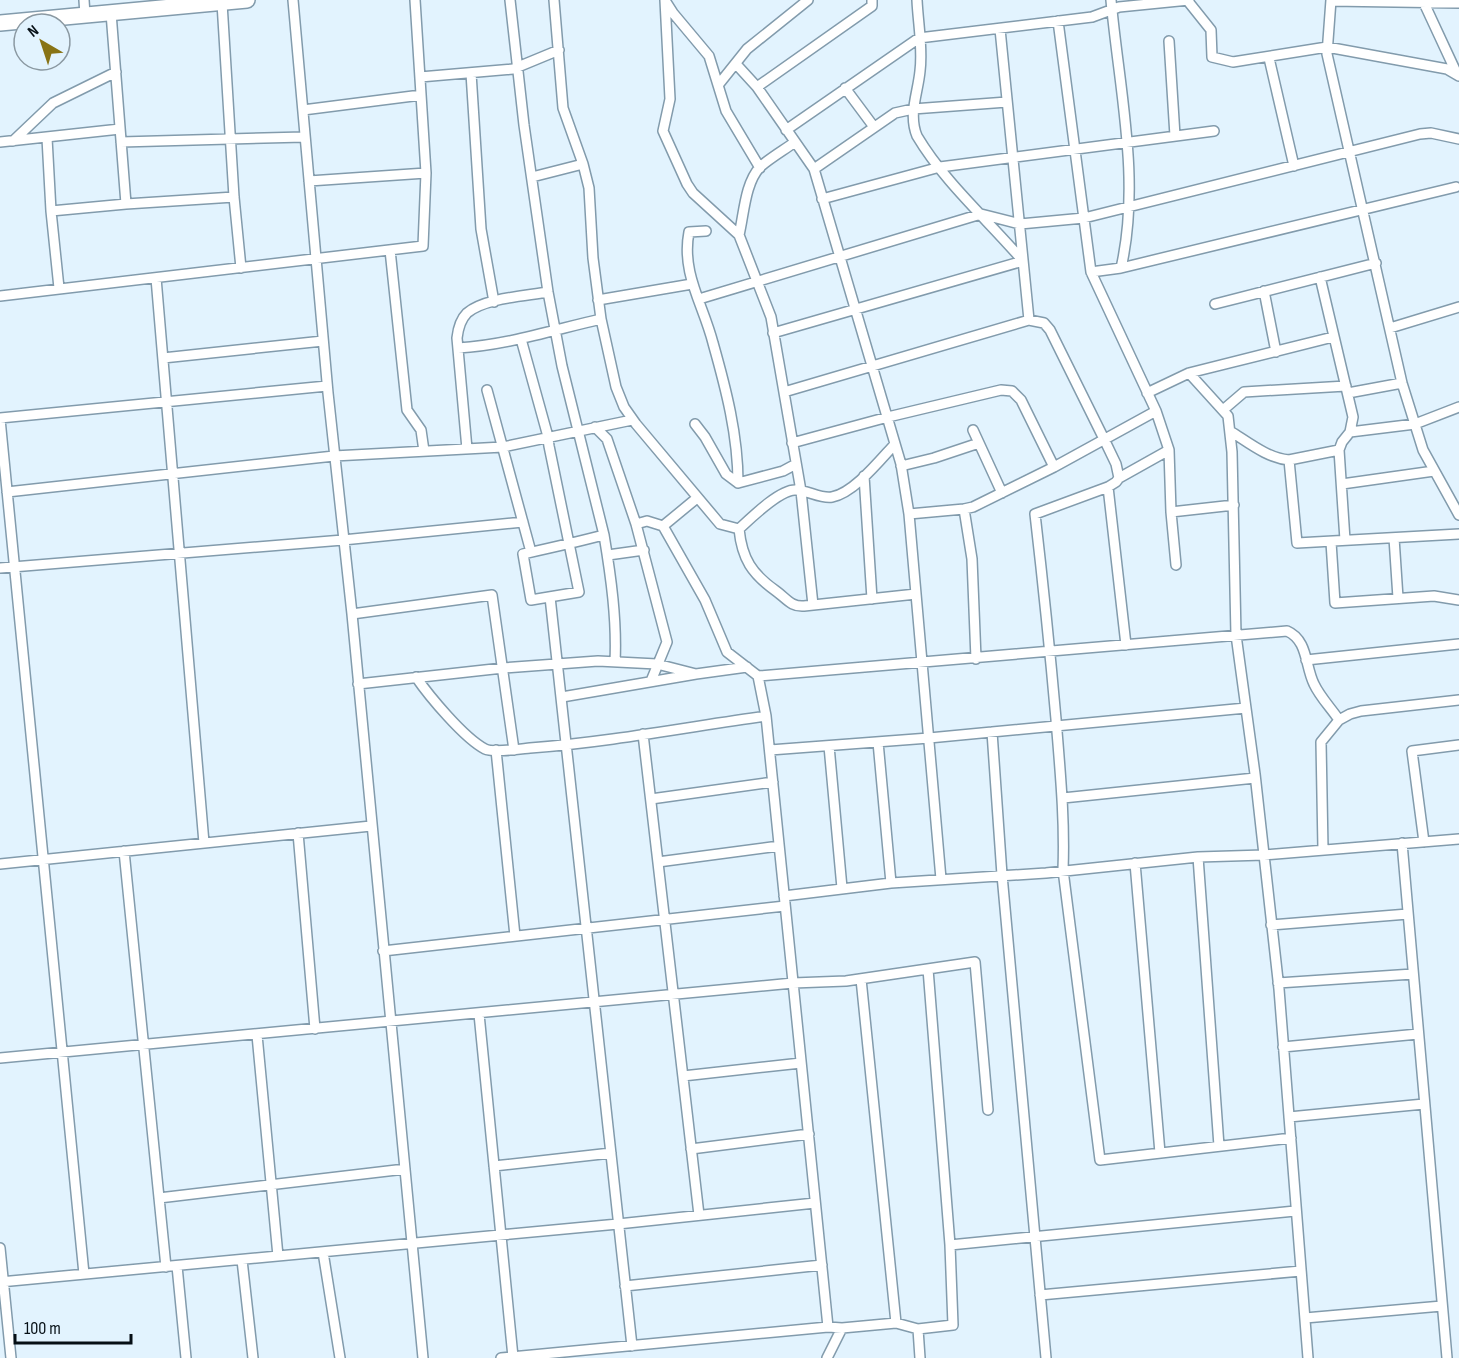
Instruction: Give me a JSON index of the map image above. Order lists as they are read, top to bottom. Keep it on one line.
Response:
{"scale_bar":"100 m","north":"top left"}
